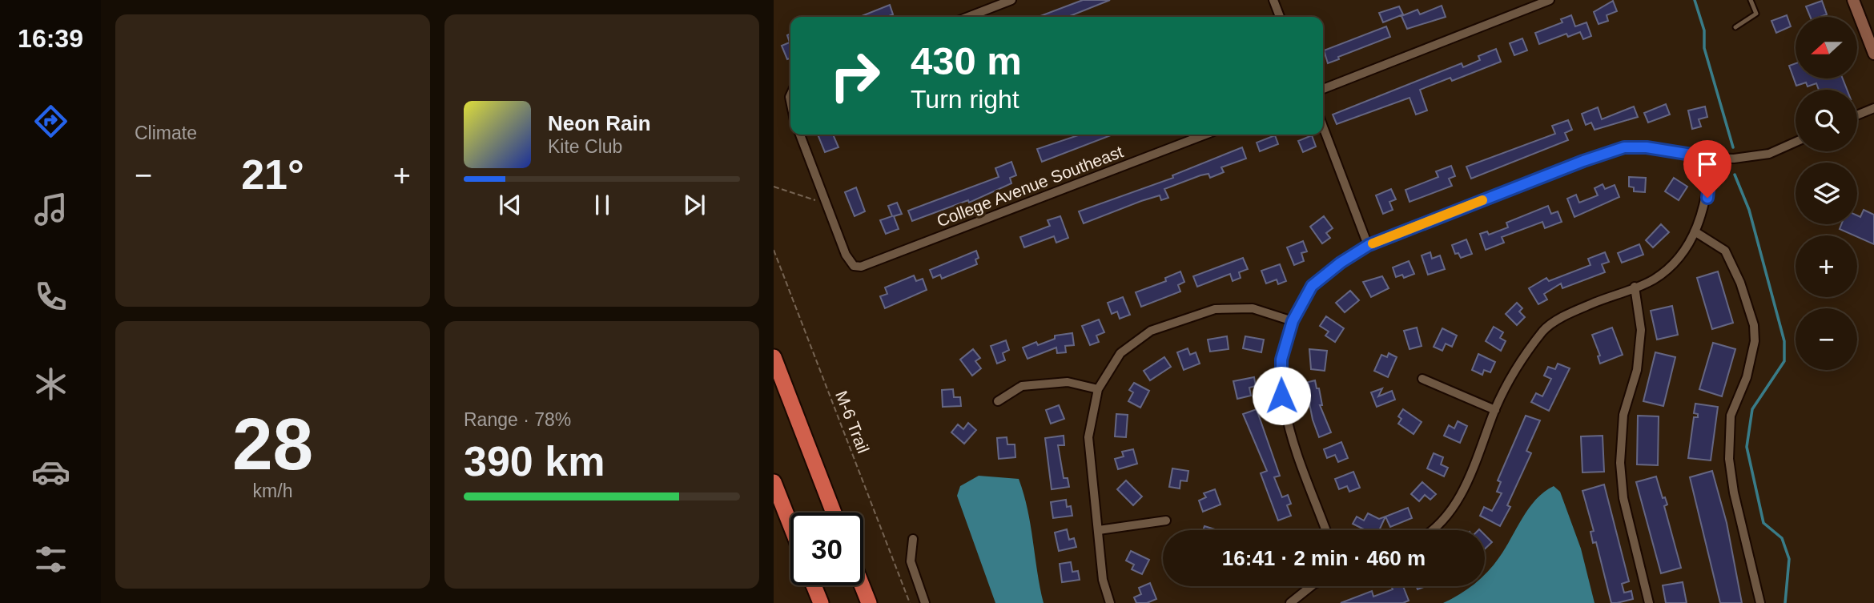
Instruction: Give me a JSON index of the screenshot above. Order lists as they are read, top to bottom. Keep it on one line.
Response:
{"streets":{"street":["College Avenue Southeast"],"path":["M-6 Trail"]},"north":"left","page":{"tabs":"16:39","tile":["Climate",["28","km/h"],["Range · 78%","390 km"]],"map_buttons":["+","−"],"turn":["430 m","Turn right"],"song":["Neon Rain","Kite Club"],"heat":["−","21°","+"],"limit":"30","trip":"16:41 · 2 min · 460 m"}}
